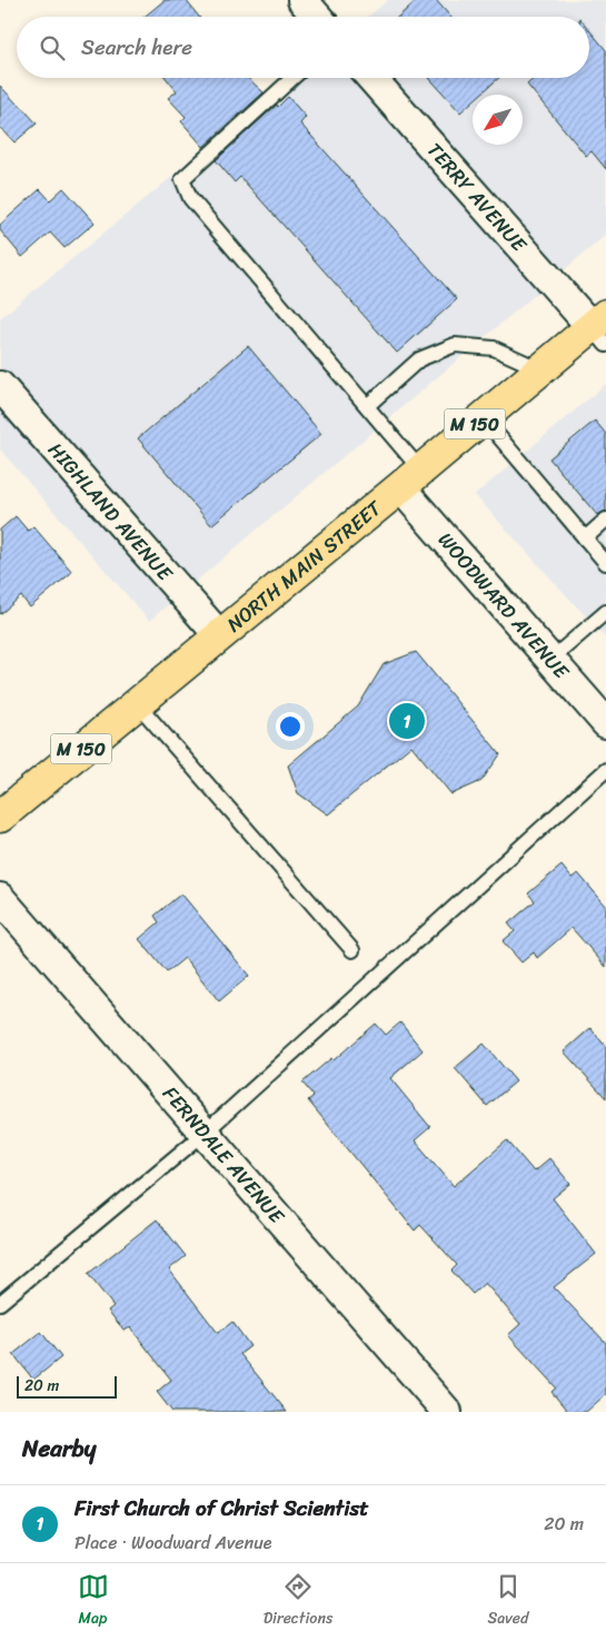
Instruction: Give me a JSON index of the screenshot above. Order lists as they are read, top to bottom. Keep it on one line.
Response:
{"streets":{"main road":["M 150","NORTH MAIN STREET"],"street":["TERRY AVENUE","HIGHLAND AVENUE","WOODWARD AVENUE","FERNDALE AVENUE"]},"crossings":[["TERRY AVENUE","NORTH MAIN STREET"],["HIGHLAND AVENUE","NORTH MAIN STREET"],["NORTH MAIN STREET","WOODWARD AVENUE"]],"scale_bar":"20 m","north":"bottom left","page":{"search":"Search here","pins":"1","scale":"20 m","heading":"Nearby","list":[{"mark":"1","name":"First Church of Christ Scientist","note":"Place · Woodward Avenue","value":"20 m"}],"nav":["Map","Directions","Saved"]}}
